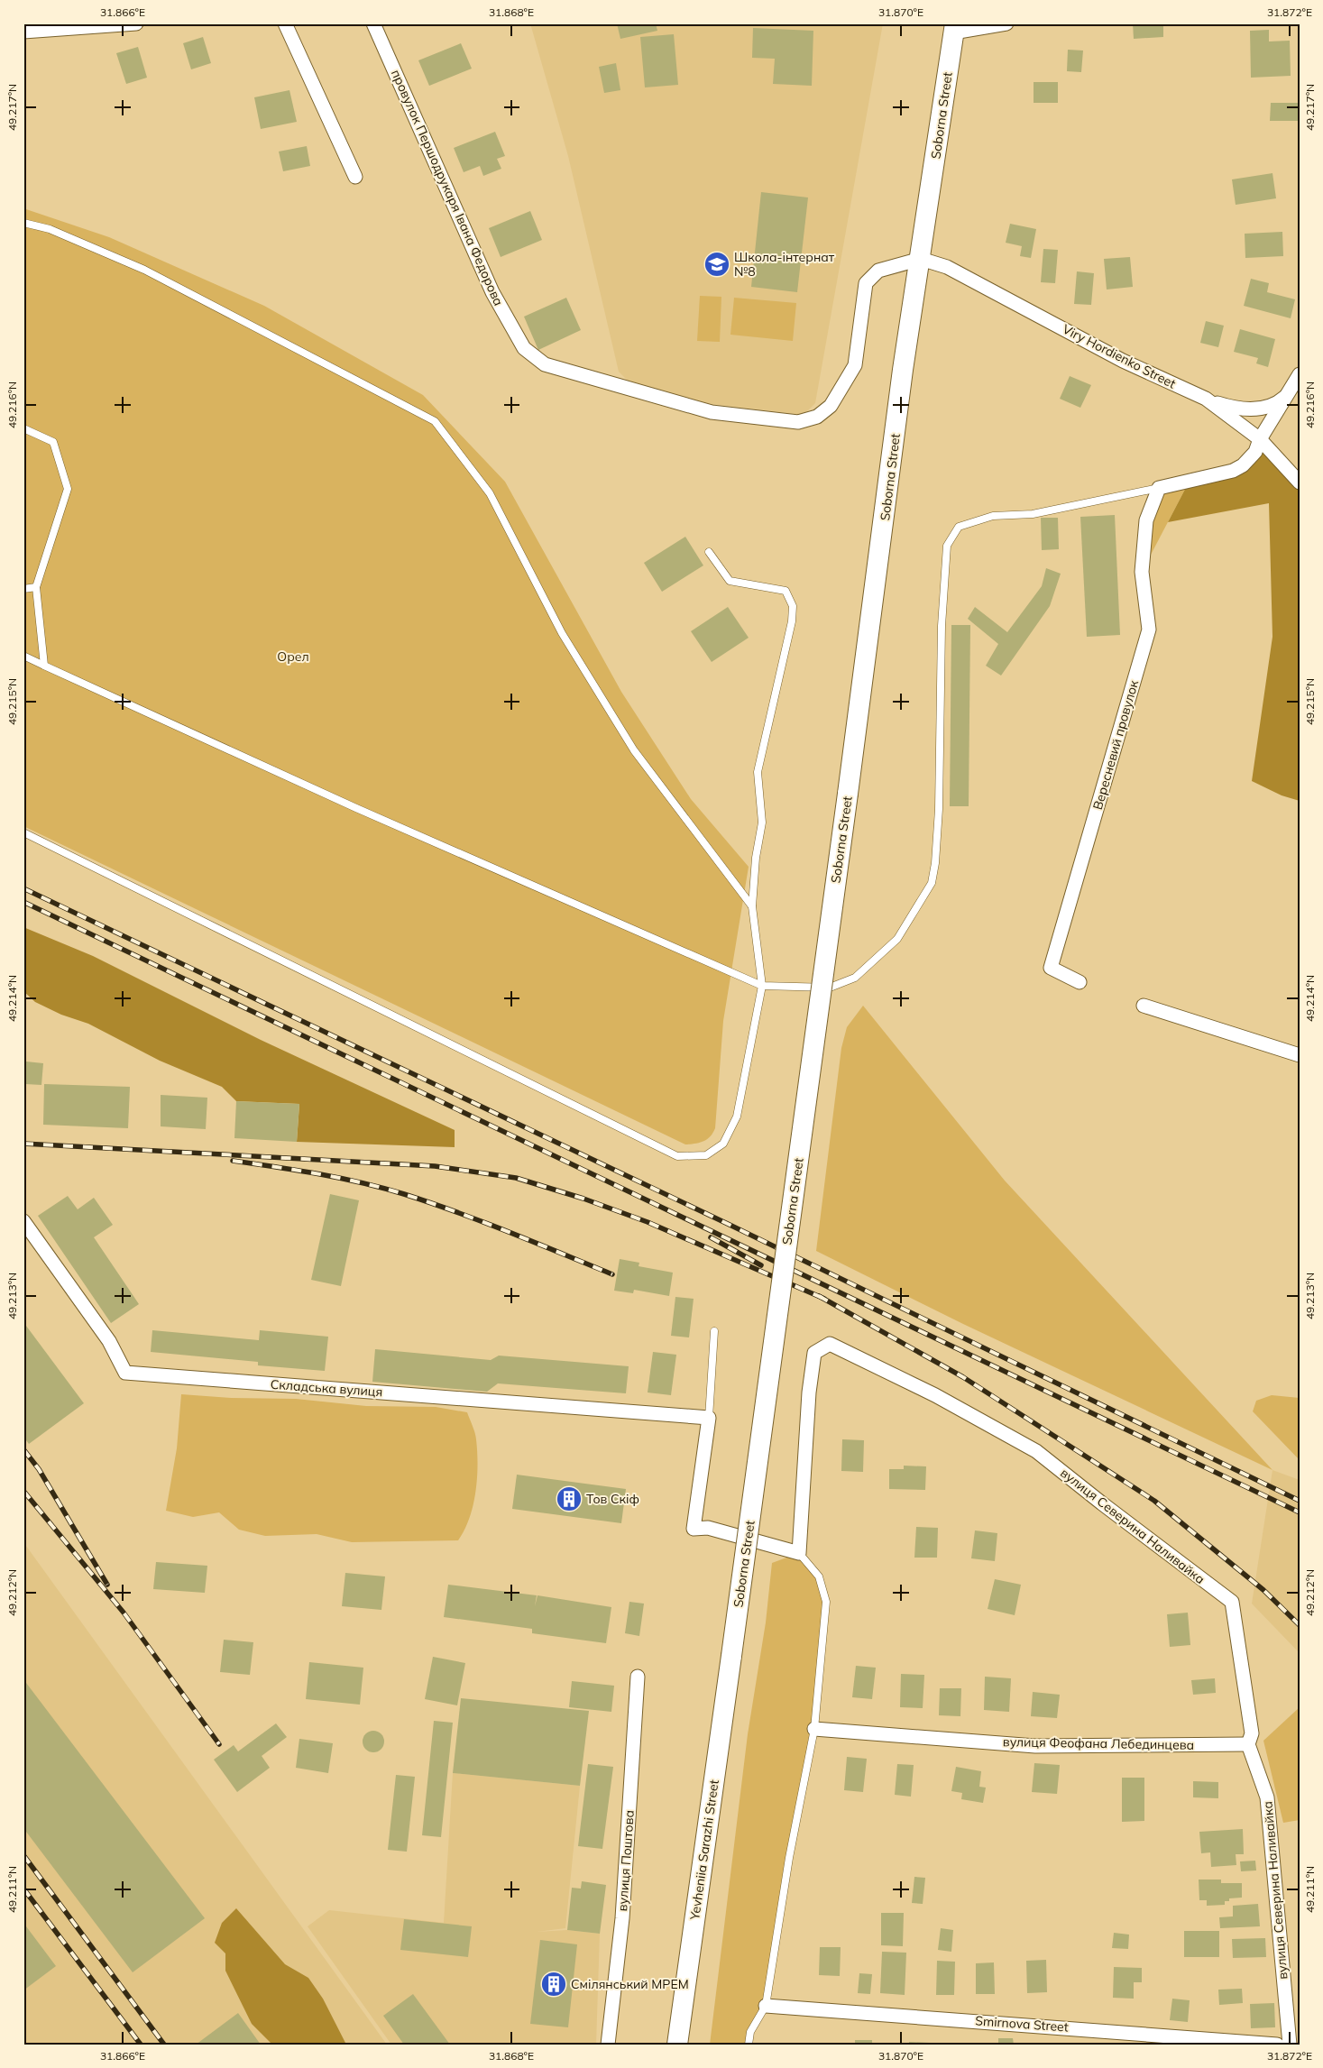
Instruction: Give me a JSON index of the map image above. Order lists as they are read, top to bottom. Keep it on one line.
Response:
{"streets":{"main road":["Soborna Street","Yevheniia Sarazhi Street"],"street":["провулок Першодрукаря Івана Федорова","Viry Hordienko Street","Вересневий провулок","Складська вулиця","вулиця Северина Наливайка","вулиця Феофана Лебединцева","вулиця Поштова","Smirnova Street"]},"crossings":[["Soborna Street","провулок Першодрукаря Івана Федорова"],["Soborna Street","Viry Hordienko Street"],["Soborna Street","Yevheniia Sarazhi Street"],["провулок Першодрукаря Івана Федорова","Viry Hordienko Street"],["вулиця Северина Наливайка","вулиця Феофана Лебединцева"]],"parks":["Орел"],"places":{"school or university":["Школа-інтернат №8"],"building":["Тов Скіф","Смілянський МРЕМ"]},"coordinates":["31.866°E","31.868°E","31.870°E","31.872°E","49.217°N","49.216°N","49.215°N","49.214°N","49.213°N","49.212°N","49.211°N"]}
